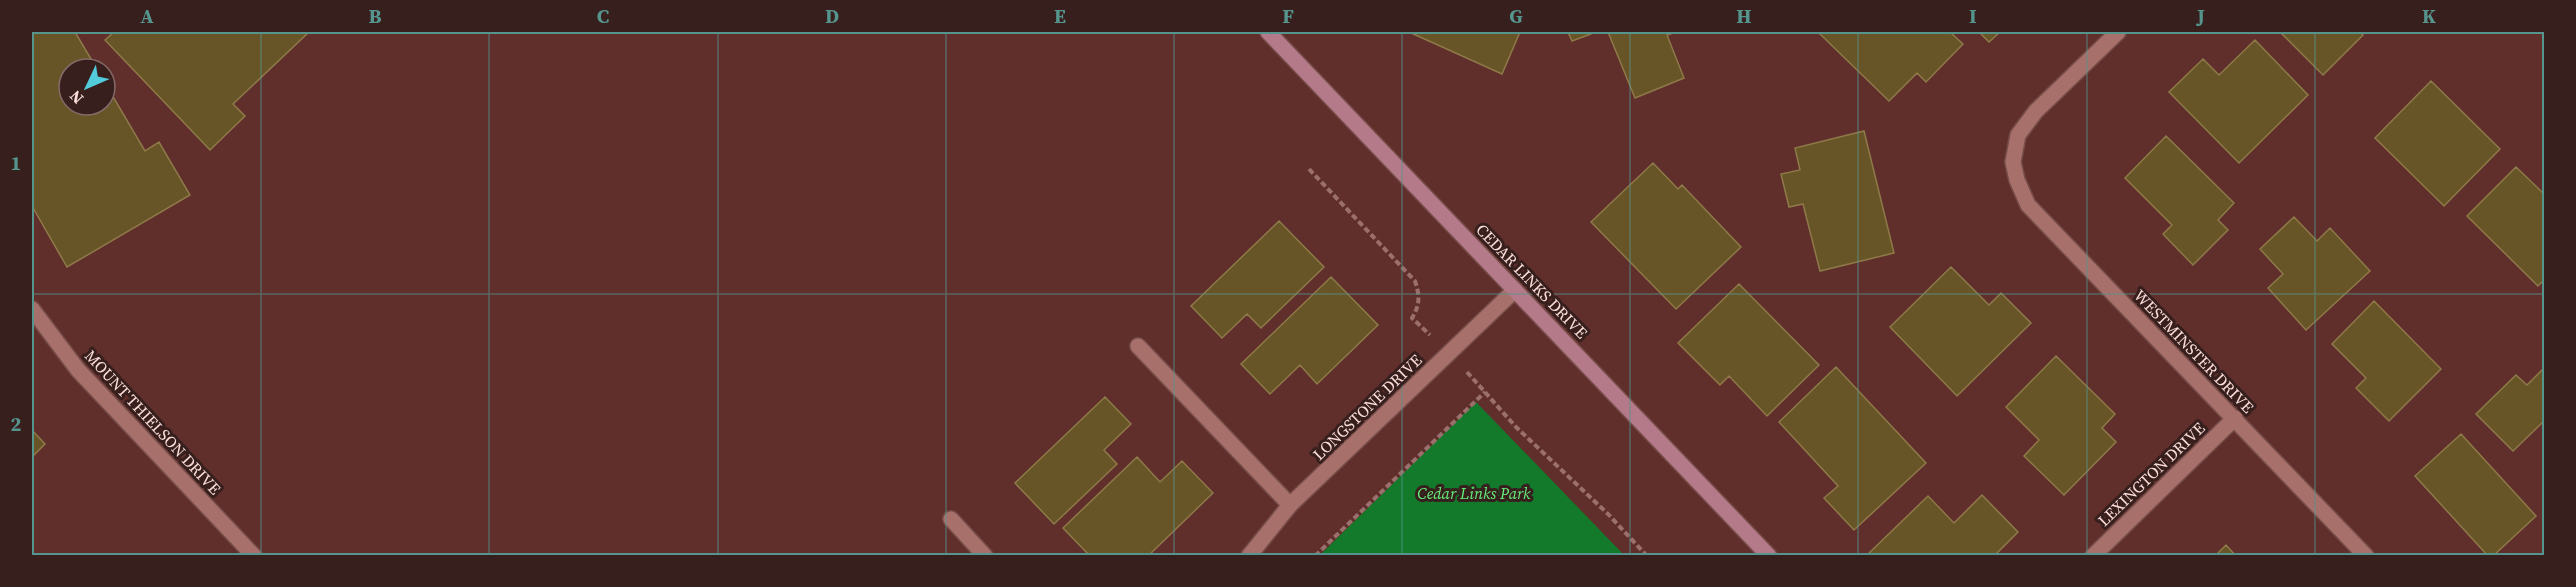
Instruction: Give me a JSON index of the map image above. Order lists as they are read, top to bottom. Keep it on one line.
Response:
{"streets":{"street":["CEDAR LINKS DRIVE","WESTMINSTER DRIVE","LONGSTONE DRIVE","MOUNT THIELSON DRIVE","LEXINGTON DRIVE"]},"crossings":[["CEDAR LINKS DRIVE","LONGSTONE DRIVE"],["WESTMINSTER DRIVE","LEXINGTON DRIVE"]],"parks":["Cedar Links Park"],"north":"bottom left","grid":{"columns":["A","B","C","D","E","F","G","H","I","J","K"],"rows":["1","2"]}}
